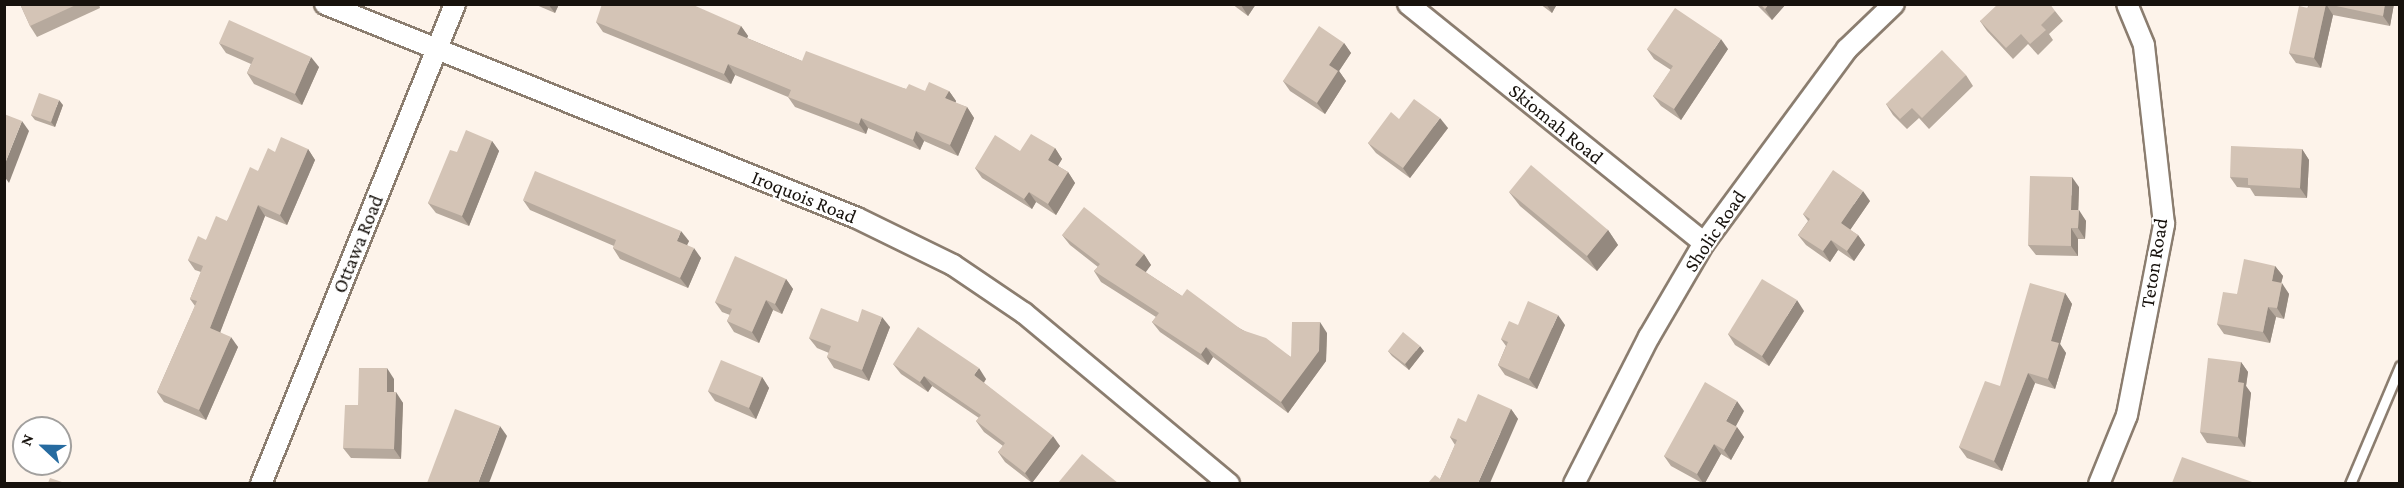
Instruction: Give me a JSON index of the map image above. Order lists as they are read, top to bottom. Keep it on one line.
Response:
{"streets":{"street":["Skiomah Road","Iroquois Road","Sholic Road","Ottawa Road","Teton Road"]},"crossings":[["Skiomah Road","Sholic Road"],["Iroquois Road","Ottawa Road"]],"north":"left"}
